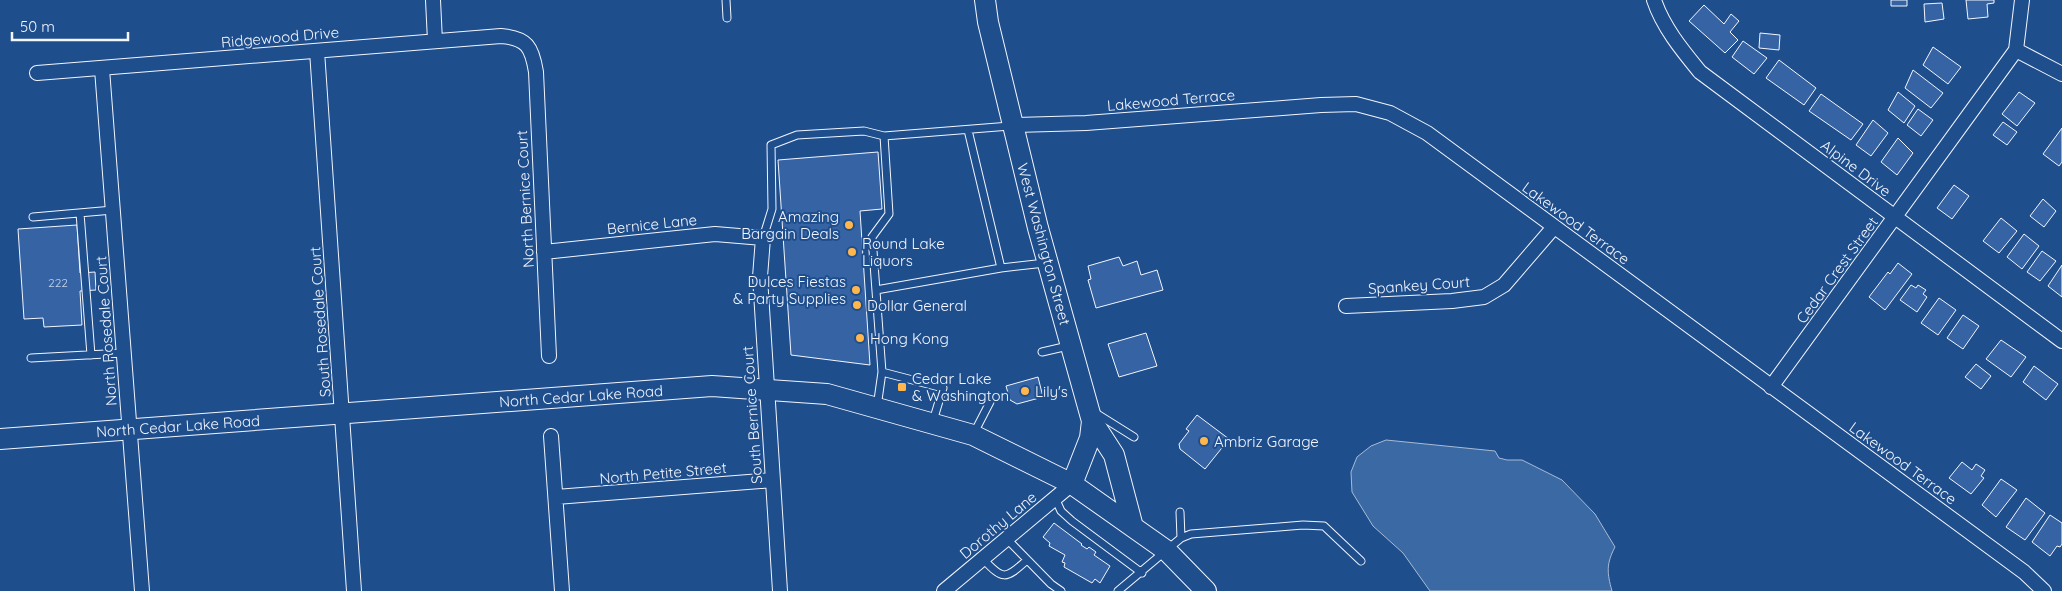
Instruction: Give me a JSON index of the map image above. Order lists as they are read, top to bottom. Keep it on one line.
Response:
{"streets":{"main road":["West Washington Street","North Cedar Lake Road"],"street":["Ridgewood Drive","Lakewood Terrace","Alpine Drive","North Bernice Court","Bernice Lane","Cedar Crest Street","Spankey Court","South Rosedale Court","North Rosedale Court","South Bernice Court","North Petite Street","Dorothy Lane"]},"crossings":[["Ridgewood Drive","North Bernice Court"],["Ridgewood Drive","South Rosedale Court"],["Ridgewood Drive","North Rosedale Court"],["Lakewood Terrace","West Washington Street"],["Lakewood Terrace","Cedar Crest Street"],["Lakewood Terrace","Spankey Court"],["Alpine Drive","Cedar Crest Street"],["North Bernice Court","Bernice Lane"],["Bernice Lane","South Bernice Court"],["West Washington Street","North Cedar Lake Road"],["West Washington Street","Dorothy Lane"],["South Rosedale Court","North Cedar Lake Road"],["North Rosedale Court","North Cedar Lake Road"],["North Cedar Lake Road","South Bernice Court"],["North Cedar Lake Road","Dorothy Lane"],["South Bernice Court","North Petite Street"]],"places":{"other":["Amazing Bargain Deals","Round Lake Liquors","Dulces Fiestas & Party Supplies","Dollar General","Hong Kong","Lily's","Ambriz Garage"],"transit":["Cedar Lake & Washington"]},"house_numbers":["222"],"scale_bar":"50 m"}
